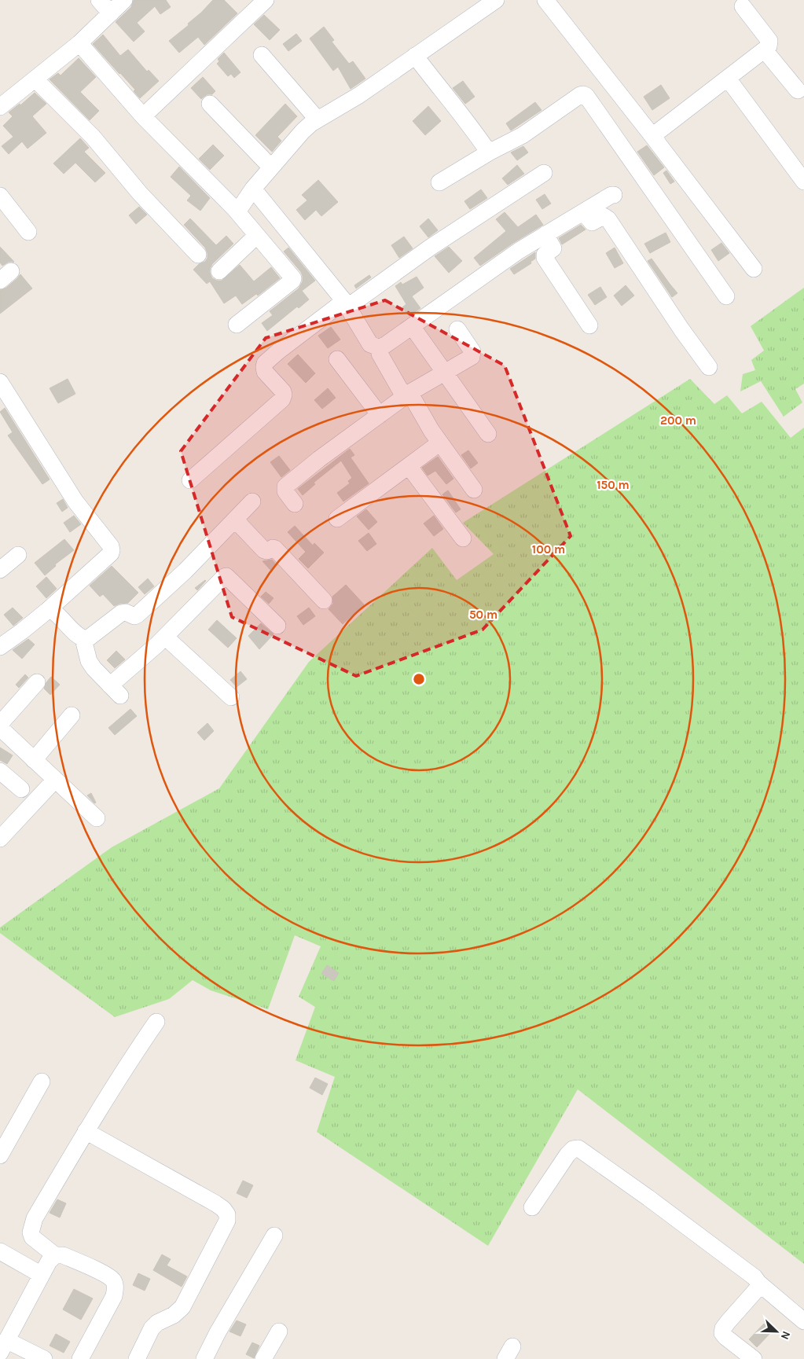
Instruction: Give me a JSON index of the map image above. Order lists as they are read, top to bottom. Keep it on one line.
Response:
{"north":"bottom right","rings":["200 m","150 m","100 m","50 m"]}
